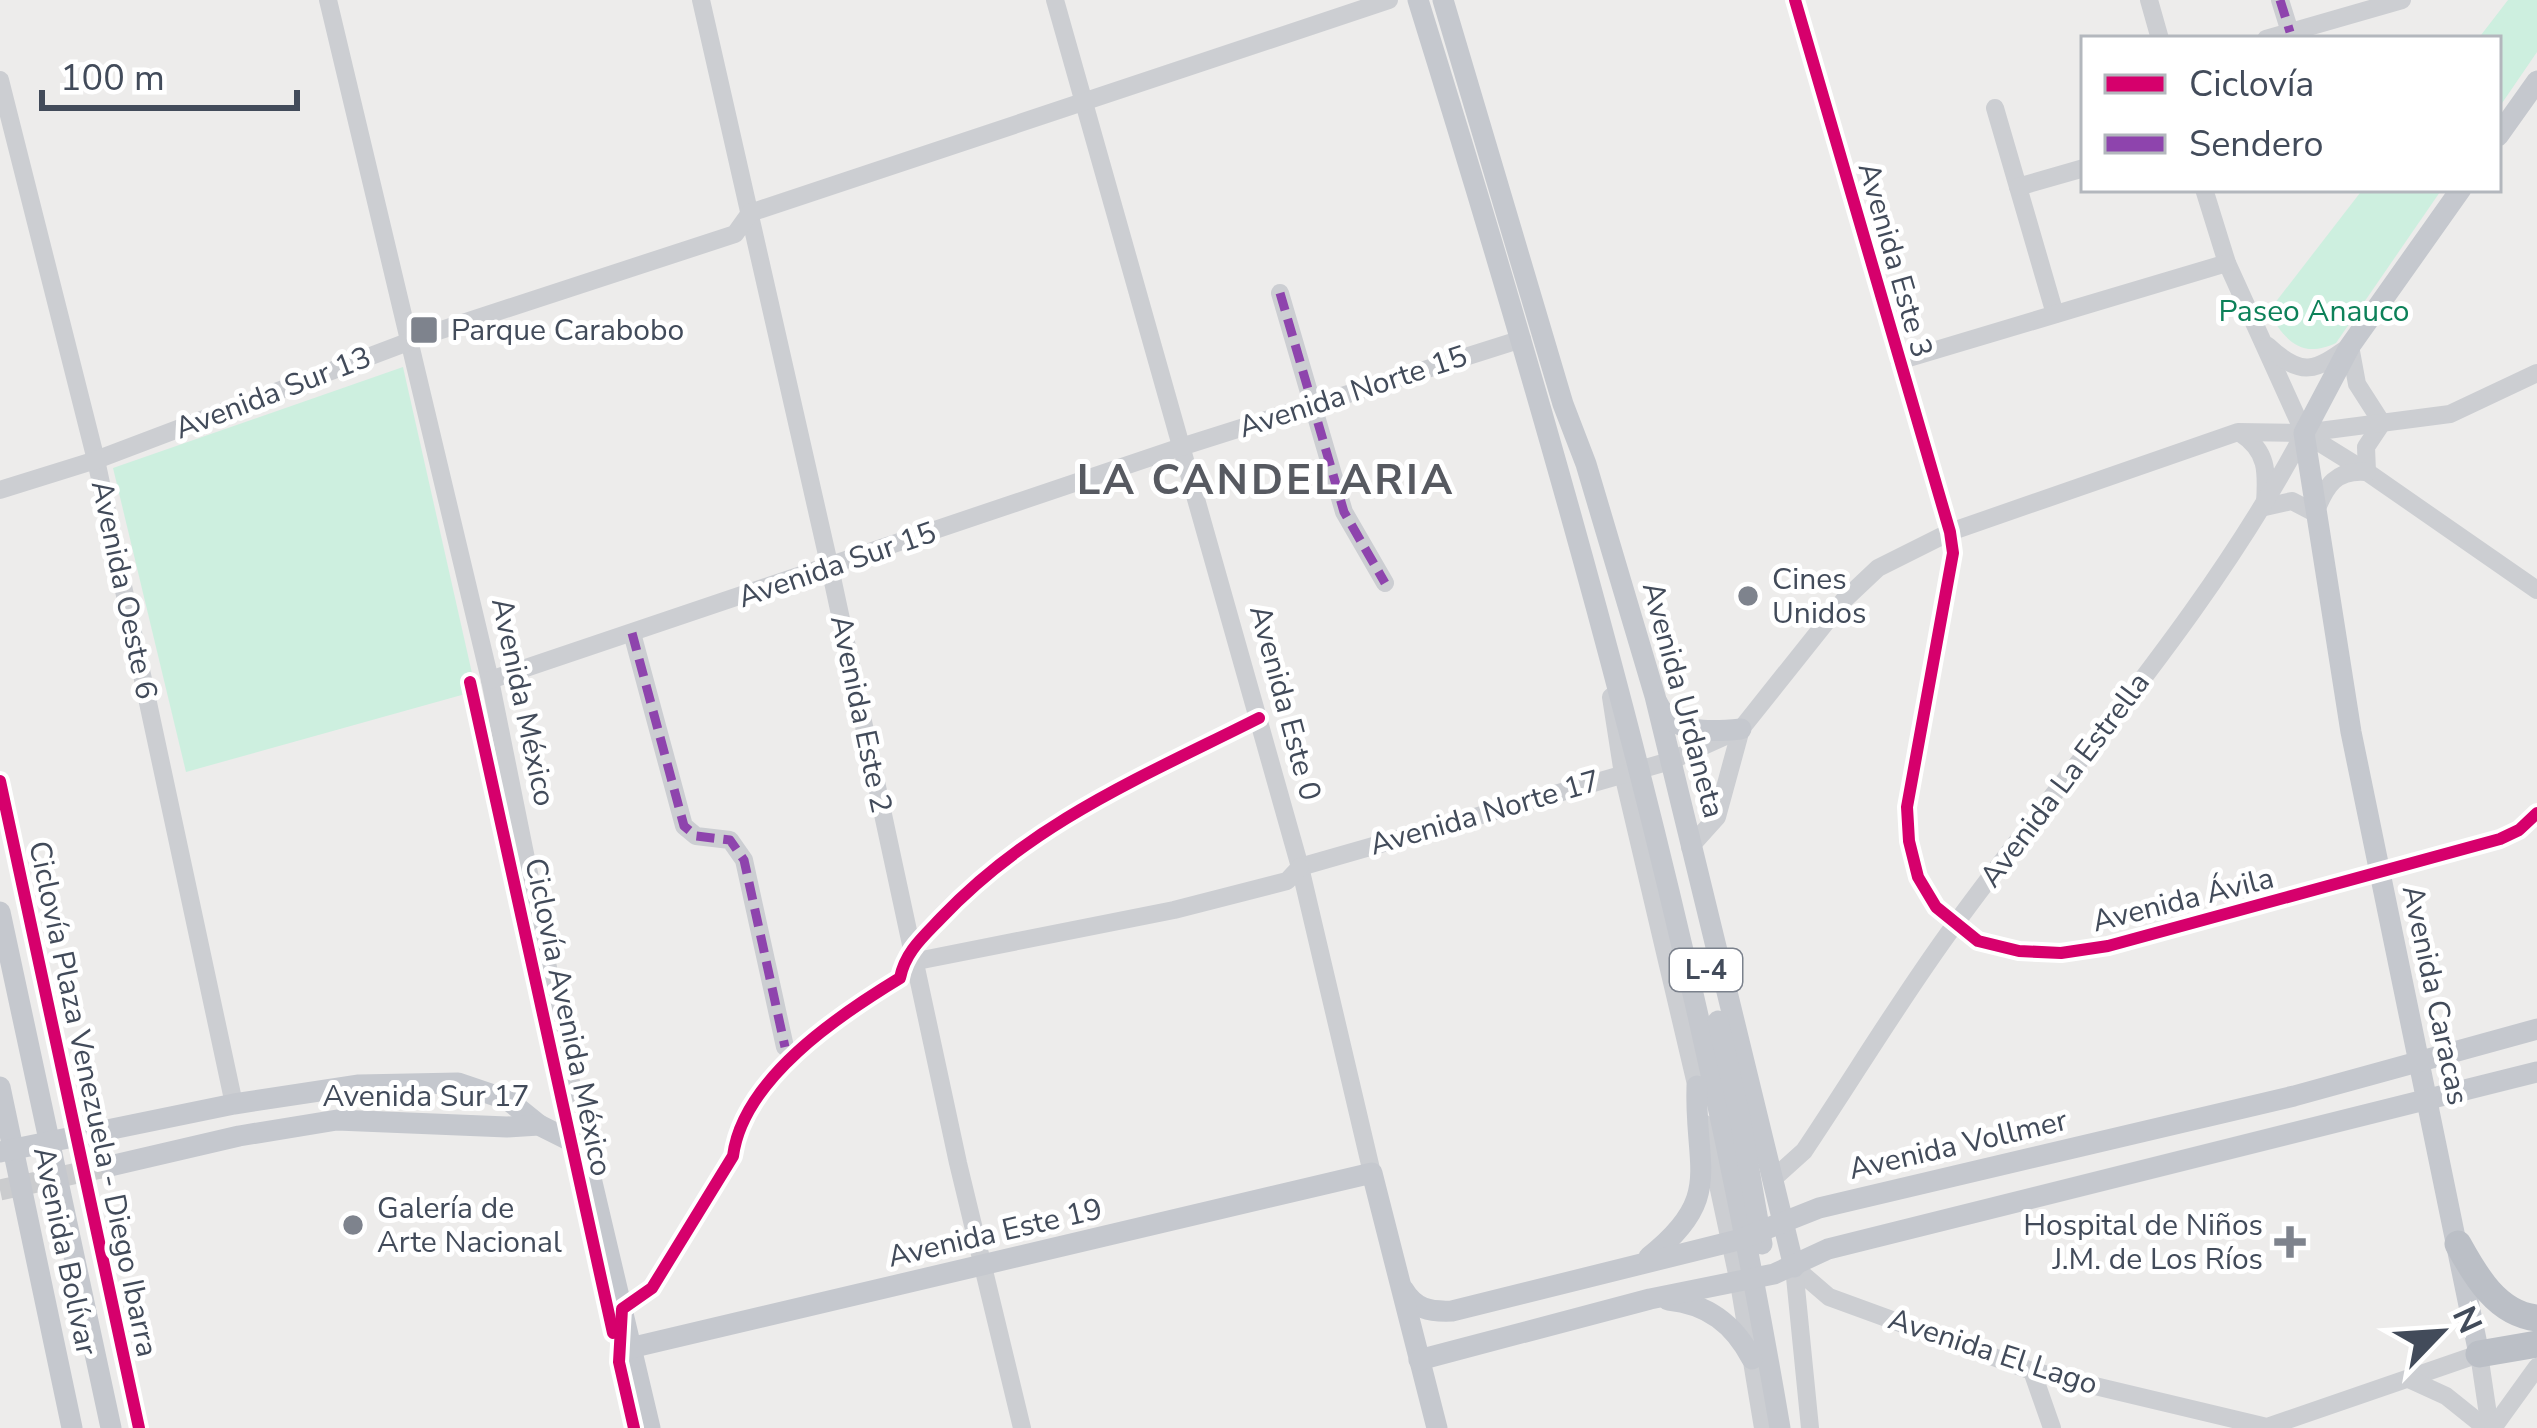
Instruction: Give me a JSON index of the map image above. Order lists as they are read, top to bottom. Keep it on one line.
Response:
{"streets":{"main road":["Avenida Urdaneta","Avenida México","Avenida Este 0","L-4","Avenida Caracas","Avenida Sur 17","Avenida Vollmer","Avenida Este 19","Avenida Bolívar"],"street":["Avenida Este 3","Avenida Norte 15","Avenida Sur 13","Avenida Sur 15","Avenida Oeste 6","Avenida Este 2","Avenida La Estrella","Avenida Norte 17","Avenida Ávila","Avenida El Lago"],"cycle path":["Ciclovía Avenida México","Ciclovía Plaza Venezuela - Diego Ibarra"]},"crossings":[["Avenida Este 3","Avenida Ávila"],["Avenida Norte 15","Avenida Sur 15"],["Avenida Norte 15","Avenida Urdaneta"],["Avenida Norte 15","Avenida Este 0"],["Avenida Sur 13","Avenida Oeste 6"],["Avenida Sur 13","Avenida México"],["Avenida Sur 13","Avenida Este 0"],["Avenida Sur 13","Avenida Este 2"],["Avenida Sur 15","Avenida México"],["Avenida Sur 15","Avenida Este 0"],["Avenida Sur 15","Avenida Este 2"],["Avenida Urdaneta","Avenida La Estrella"],["Avenida Urdaneta","Avenida Norte 17"],["Avenida Urdaneta","L-4"],["Avenida Urdaneta","Avenida Vollmer"],["Avenida Urdaneta","Avenida El Lago"],["Avenida México","Avenida Sur 17"],["Avenida México","Avenida Este 19"],["Avenida Este 0","Avenida Norte 17"],["Avenida Este 0","Avenida Vollmer"],["Avenida Este 0","Avenida Este 19"],["Avenida Este 2","Avenida Este 19"],["Avenida La Estrella","Avenida Ávila"],["Avenida La Estrella","L-4"],["Avenida La Estrella","Avenida Caracas"],["Avenida Ávila","Avenida Caracas"],["Avenida Caracas","Avenida Vollmer"],["Avenida Caracas","Avenida El Lago"]],"districts":["LA CANDELARIA"],"parks":["Paseo Anauco"],"places":{"transit":["Parque Carabobo"],"other":["Cines Unidos","Galería de Arte Nacional"],"health":["Hospital de Niños J.M. de Los Ríos"]},"legend":["Ciclovía","Sendero"],"scale_bar":"100 m","north":"top right"}
